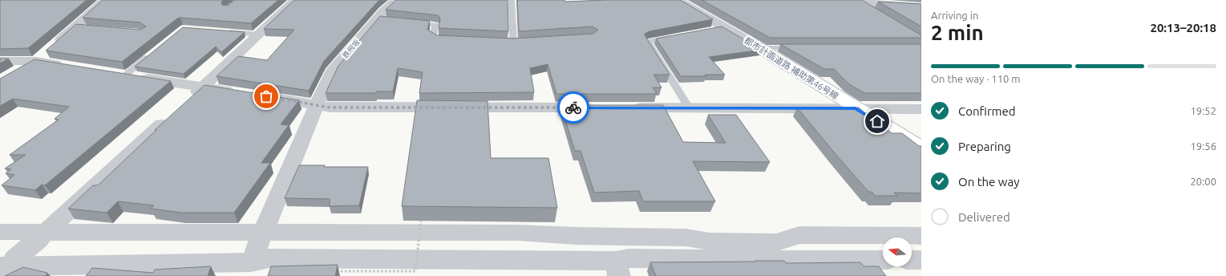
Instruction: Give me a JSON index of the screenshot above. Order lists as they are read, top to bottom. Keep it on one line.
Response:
{"streets":{"street":["鉄飛坂","都市計画道路 補助第46号線"]},"north":"left","page":{"heading":["2 min","Arriving in","20:13–20:18"],"bar":"On the way · 110 m","list":[["Confirmed","19:52"],["Preparing","19:56"],["On the way","20:00"],"Delivered"]}}
